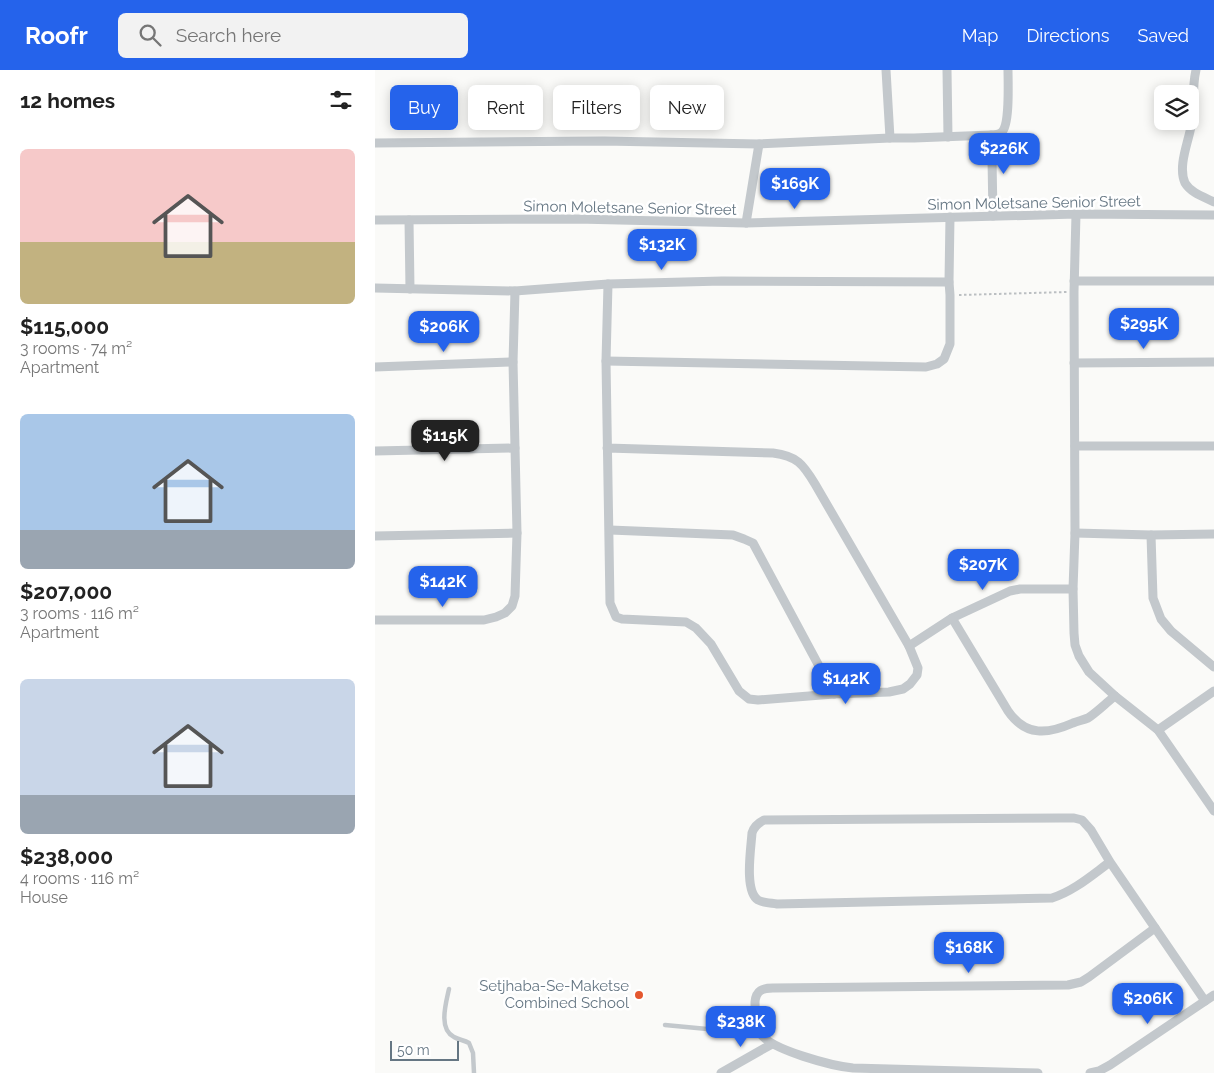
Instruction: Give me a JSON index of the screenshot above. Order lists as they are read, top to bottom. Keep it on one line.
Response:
{"streets":{"street":["Simon Moletsane Senior Street"]},"places":["Setjhaba-Se-Maketse Combined School"],"scale_bar":"50 m","page":{"header":"Roofr","search":"Search here","nav":["Map","Directions","Saved"],"heading":"12 homes","chip":["Buy","Rent","Filters","New"],"list":[{"name":"$115,000","note":"3 rooms · 74 m² · Apartment"},{"name":"$207,000","note":"3 rooms · 116 m² · Apartment"},{"name":"$238,000","note":"4 rooms · 116 m² · House"}],"price":["$226K","$169K","$132K","$295K","$206K","$115K","$207K","$142K","$142K","$168K","$206K","$238K"],"scale":"50 m"}}
